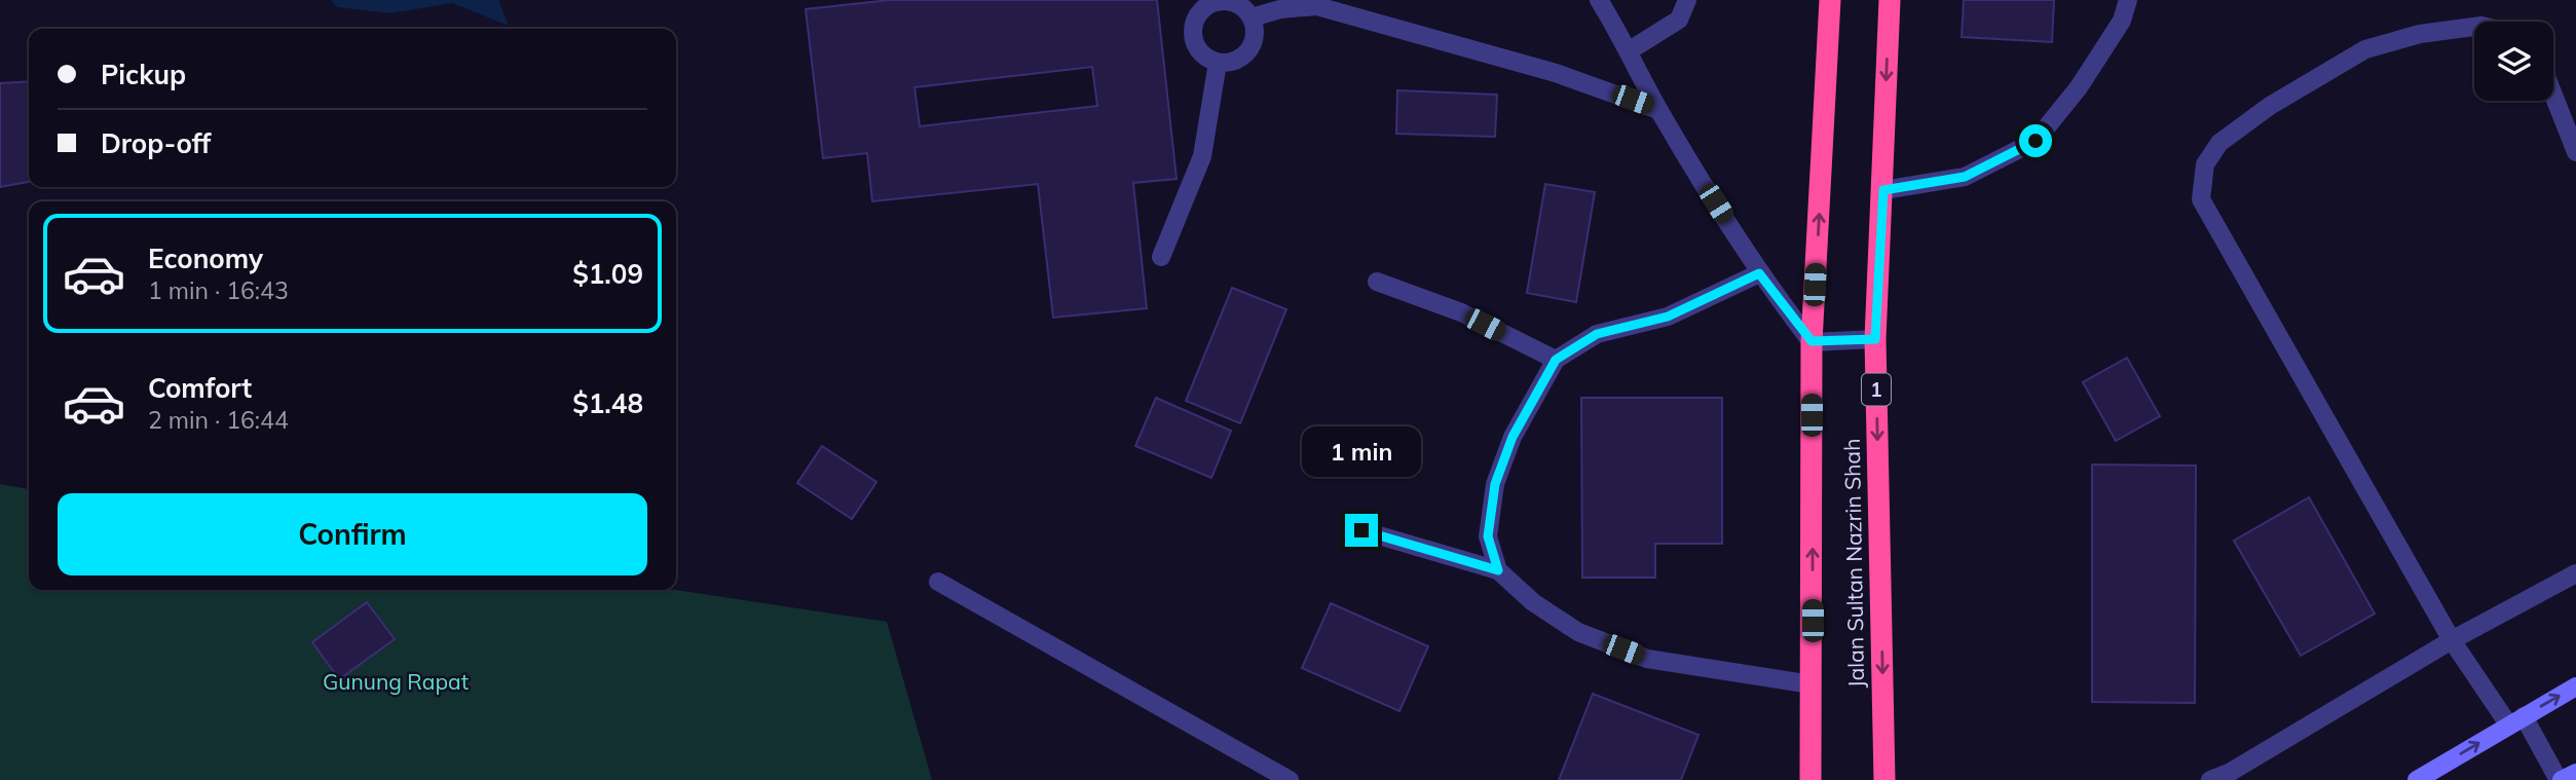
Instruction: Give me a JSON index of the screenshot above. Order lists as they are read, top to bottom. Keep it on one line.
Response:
{"streets":{"highway":["1","Jalan Sultan Nazrin Shah"]},"parks":["Gunung Rapat"],"page":{"banner":["Pickup","Drop-off"],"list":[{"name":"Economy","note":"1 min · 16:43","value":"$1.09"},{"name":"Comfort","note":"2 min · 16:44","value":"$1.48"}],"bubble":"1 min","buttons":"Confirm"}}
